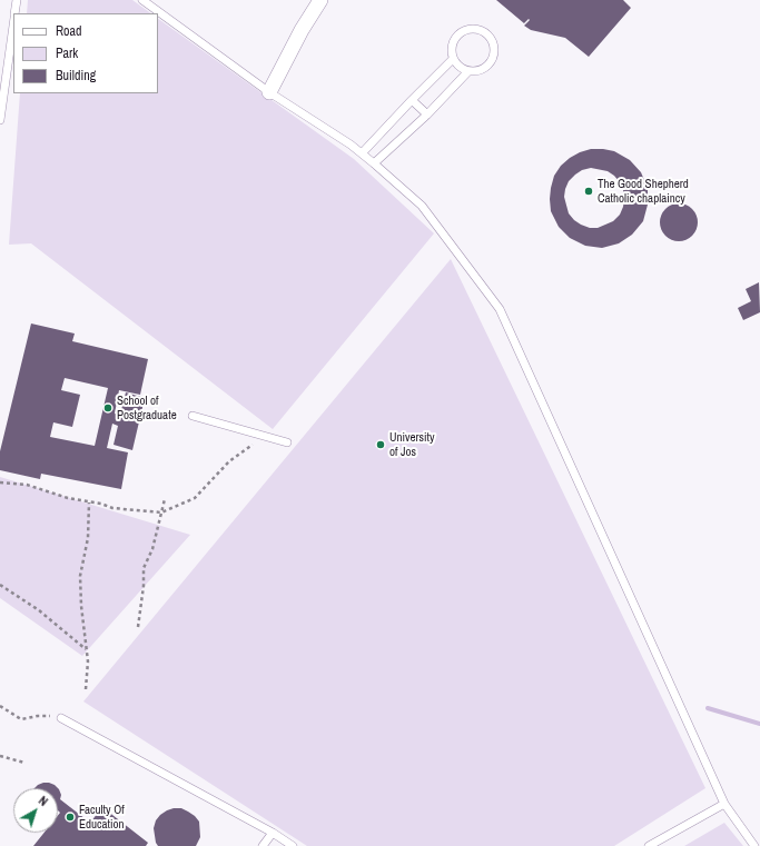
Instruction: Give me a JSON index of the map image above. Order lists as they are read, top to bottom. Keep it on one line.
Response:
{"places":["The Good Shepherd Catholic chaplaincy","School of Postgraduate","University of Jos","Faculty Of Education"],"legend":["Road","Park","Building"],"north":"top right"}
